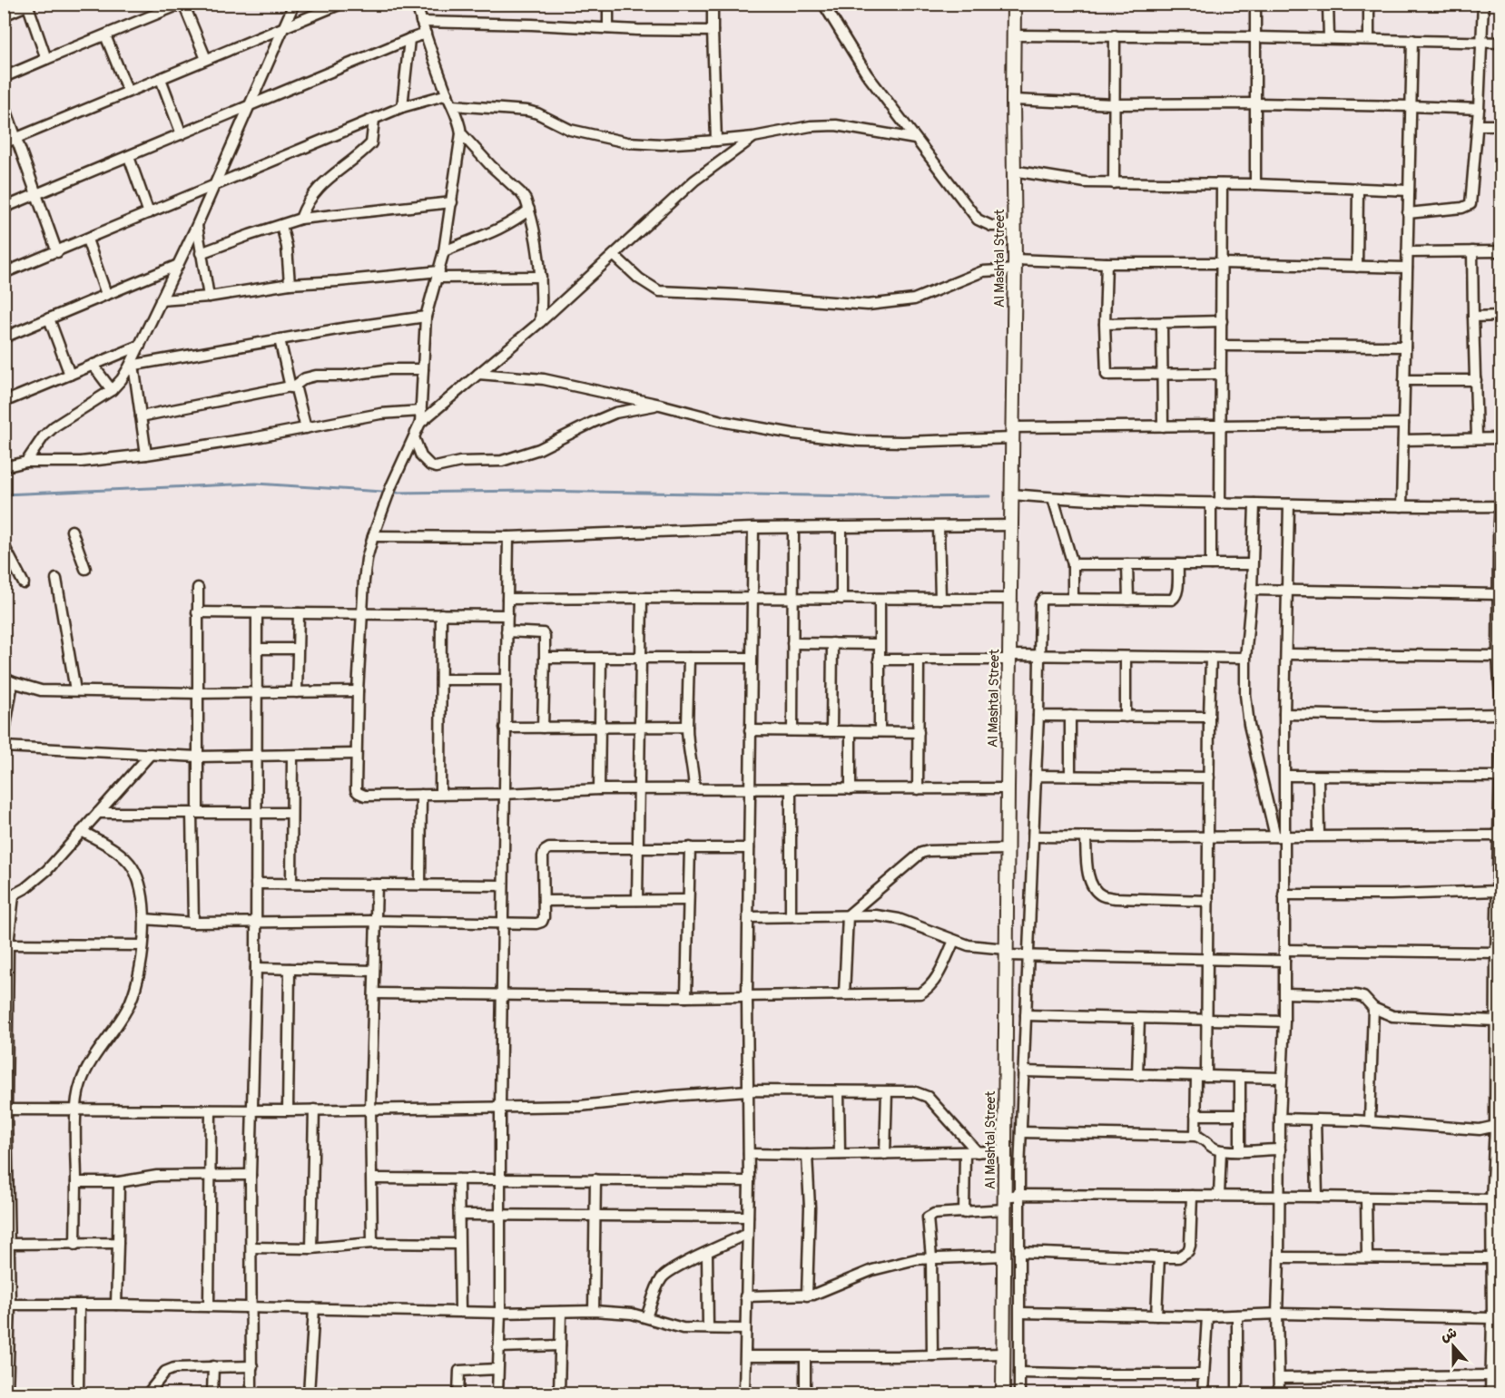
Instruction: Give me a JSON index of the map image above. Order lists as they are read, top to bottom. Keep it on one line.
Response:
{"streets":{"street":["Al Mashtal Street"]},"north":"top"}
